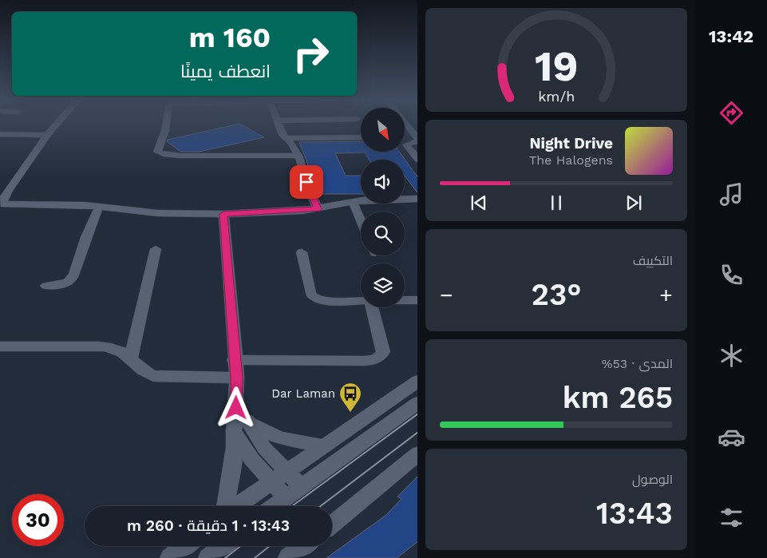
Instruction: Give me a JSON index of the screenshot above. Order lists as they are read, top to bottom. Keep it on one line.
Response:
{"places":{"bus stop":["Dar Laman"]},"north":"bottom right","page":{"tabs":"13:42","turn":["160 m","انعطف يمينًا"],"song":["Night Drive","The Halogens"],"tile":["التكييف",["المدى · 53%","265 km"],["الوصول","13:43"]],"heat":["−","23°","+"],"limit":"30","trip":"13:43 · 1 دقيقة · 260 m","gauge":["19","km/h"]}}
